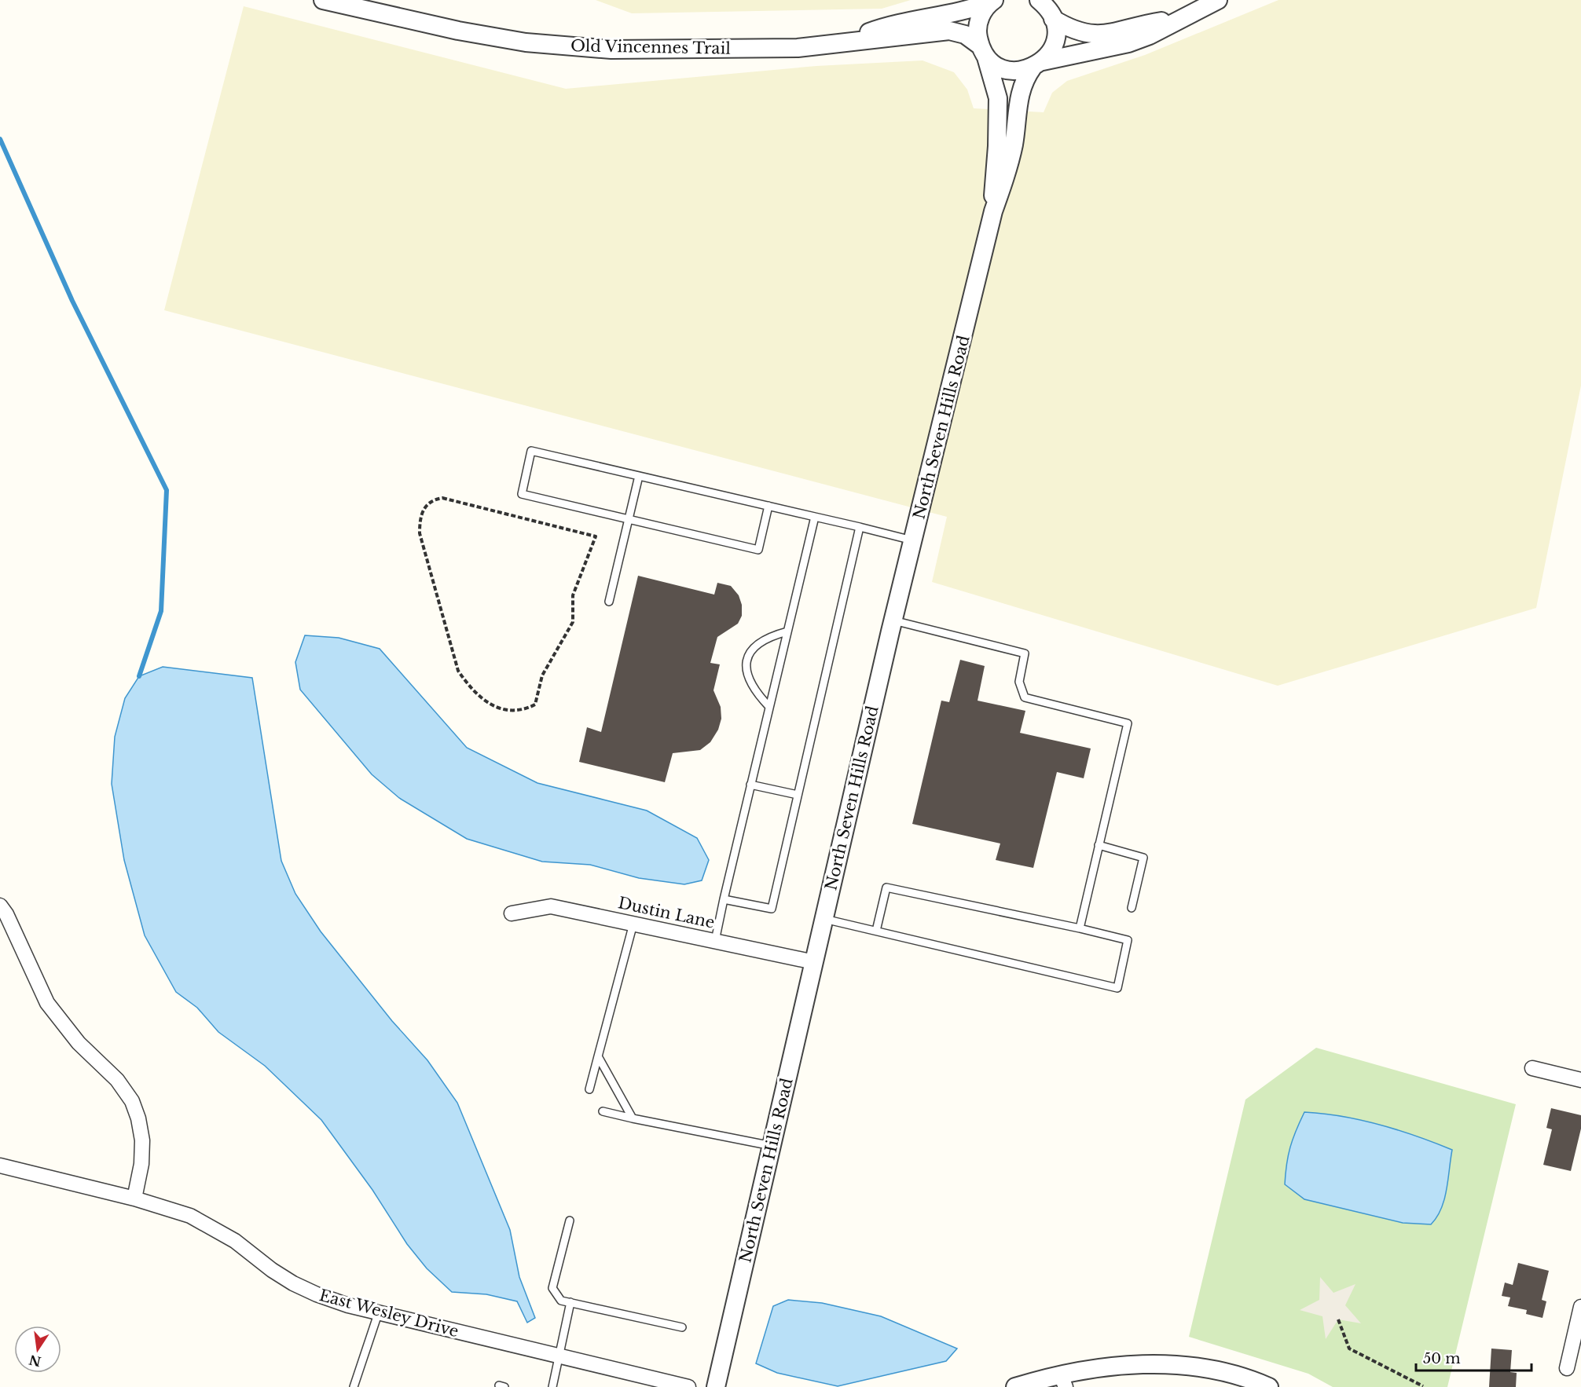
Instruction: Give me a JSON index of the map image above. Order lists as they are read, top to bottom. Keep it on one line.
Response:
{"streets":{"street":["Old Vincennes Trail","North Seven Hills Road","Dustin Lane","East Wesley Drive"]},"crossings":[["Old Vincennes Trail","North Seven Hills Road"],["North Seven Hills Road","Dustin Lane"]],"scale_bar":"50 m","north":"bottom"}
